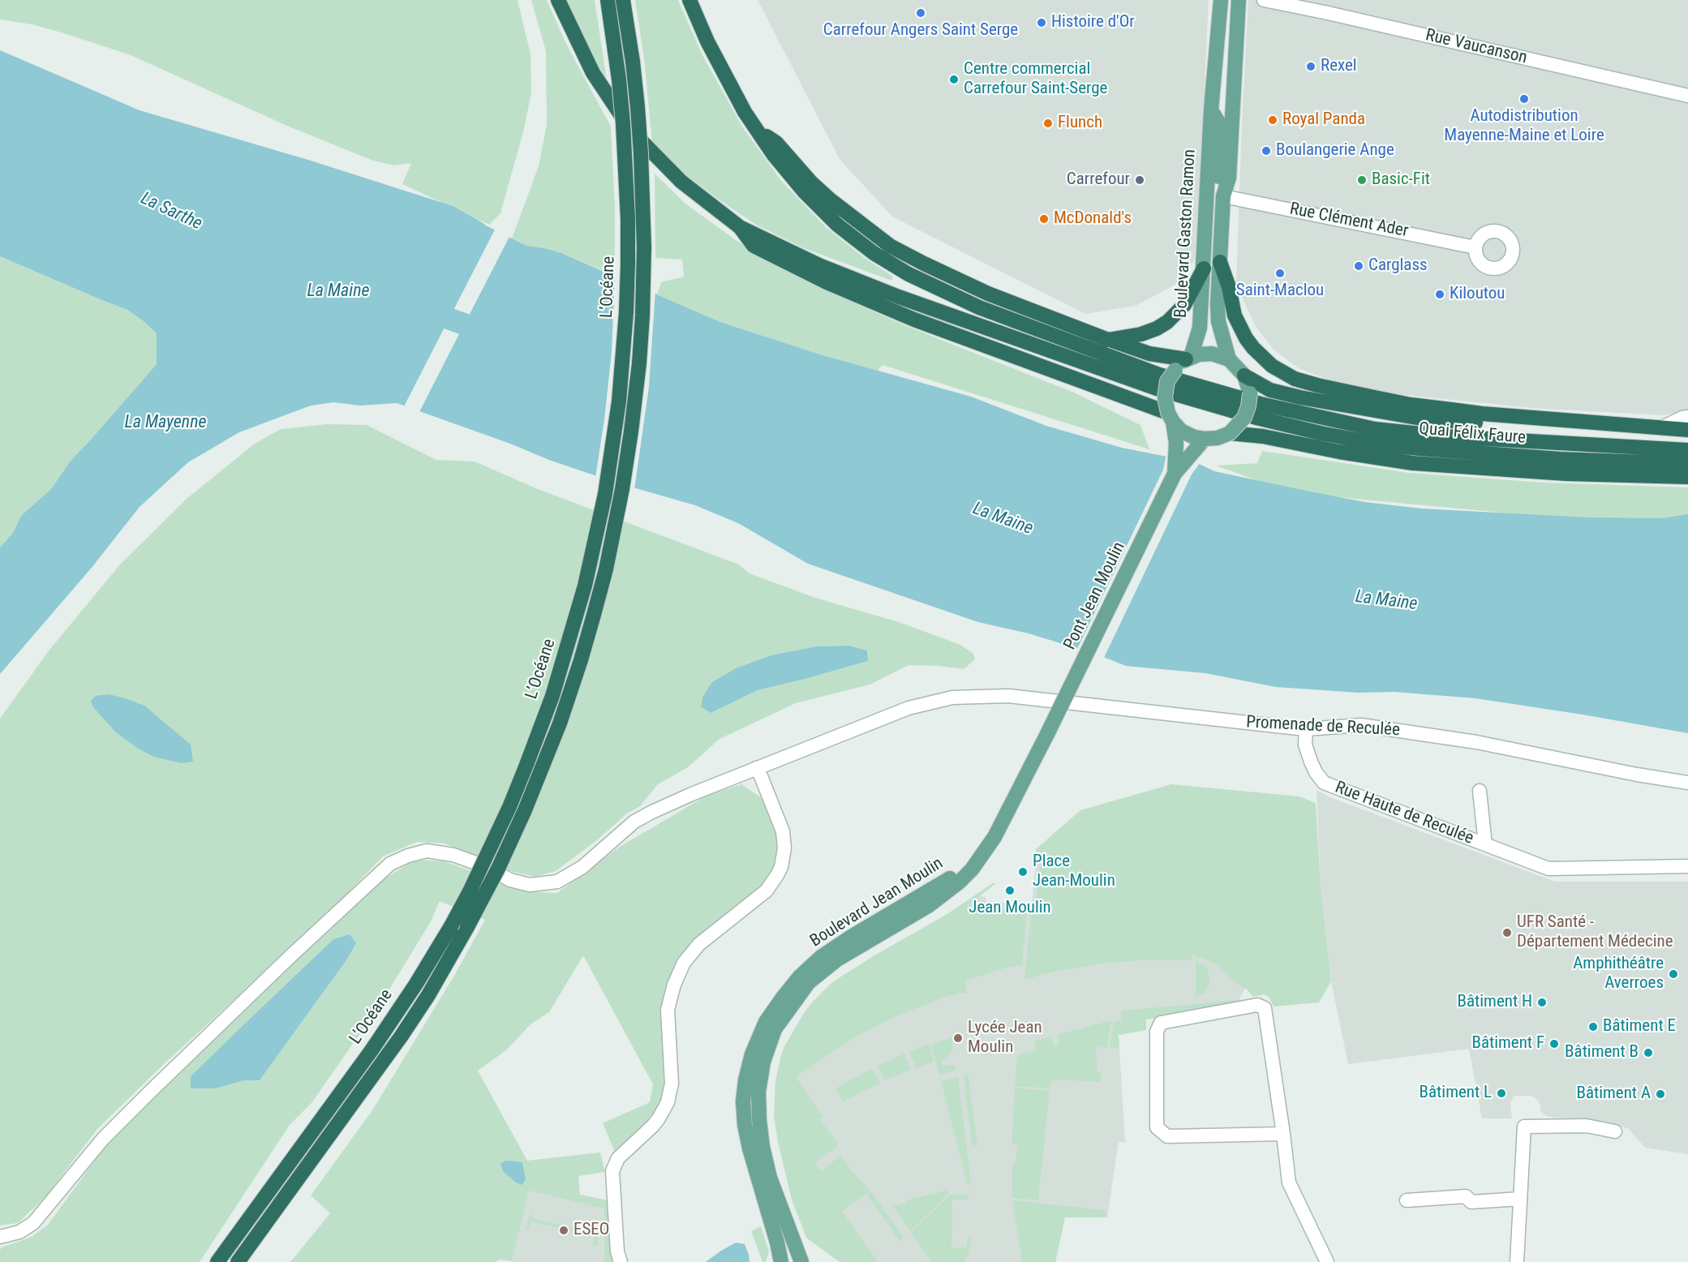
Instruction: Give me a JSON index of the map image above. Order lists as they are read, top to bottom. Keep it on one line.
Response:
{"streets":{"highway":["L’Océane","Quai Félix Faure"],"main road":["Boulevard Gaston Ramon","Pont Jean Moulin","Boulevard Jean Moulin"],"street":["Rue Vaucanson","Rue Clément Ader","Promenade de Reculée","Rue Haute de Reculée"]},"crossings":[["Rue Clément Ader","Boulevard Gaston Ramon"],["Boulevard Gaston Ramon","Pont Jean Moulin"],["Pont Jean Moulin","Boulevard Jean Moulin"],["Promenade de Reculée","Rue Haute de Reculée"]],"water":["La Sarthe","La Maine","La Mayenne"],"places":["Carrefour Angers Saint Serge","Histoire d'Or","Rexel","Centre commercial Carrefour Saint-Serge","Autodistribution Mayenne-Maine et Loire","Royal Panda","Flunch","Boulangerie Ange","Carrefour","Basic-Fit","McDonald's","Carglass","Saint-Maclou","Kiloutou","Place Jean-Moulin","Jean Moulin","UFR Santé - Département Médecine","Amphithéâtre Averroes","Bâtiment H","Bâtiment E","Lycée Jean Moulin","Bâtiment F","Bâtiment B","Bâtiment L","Bâtiment A","ESEO"]}
